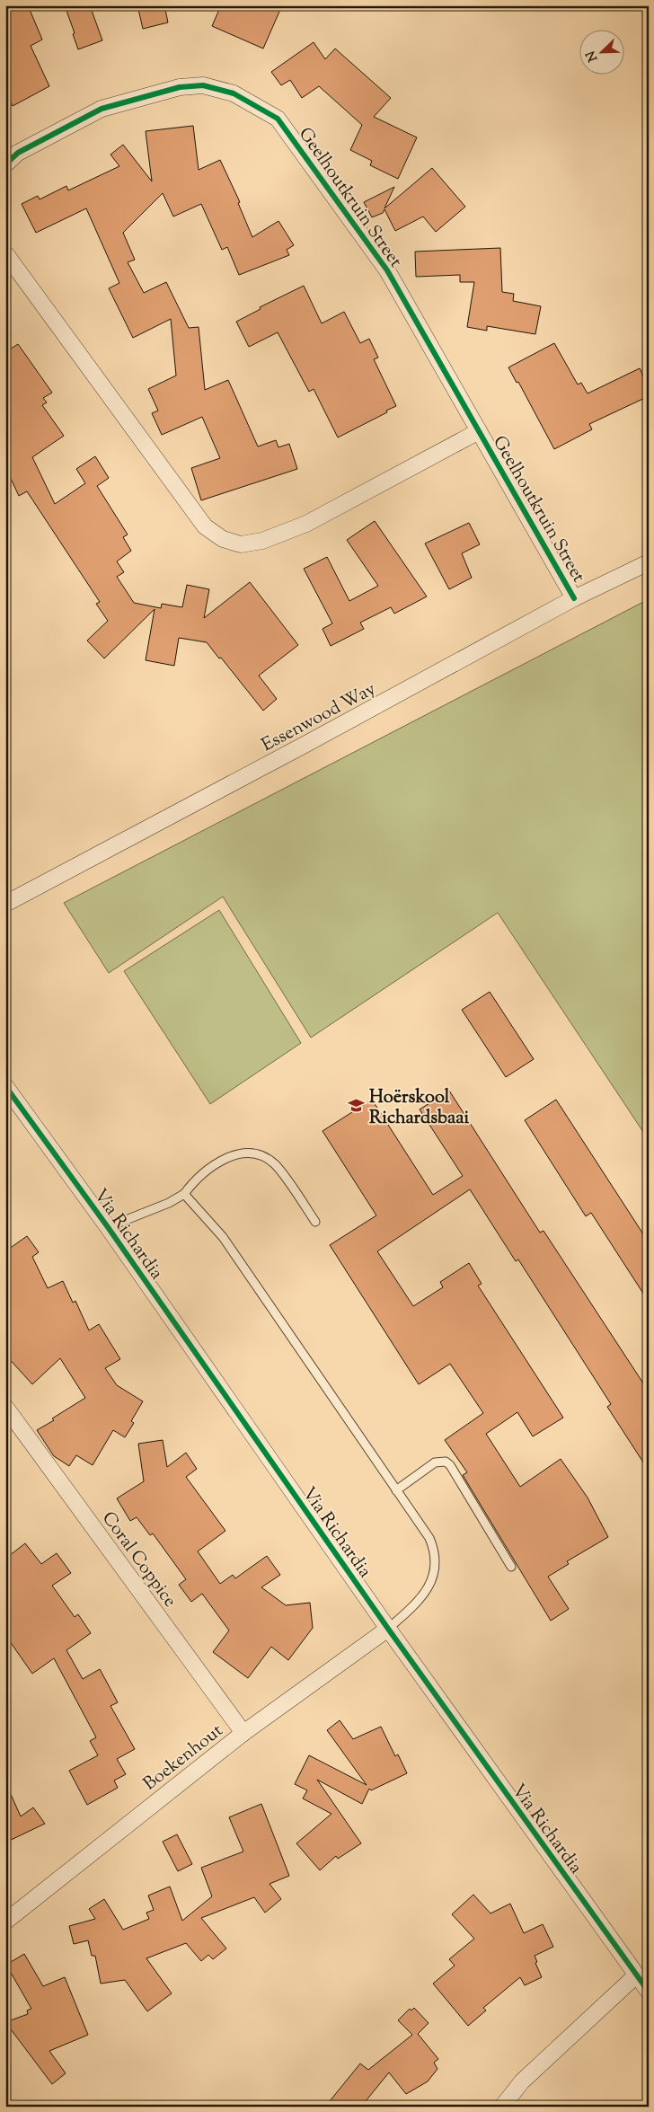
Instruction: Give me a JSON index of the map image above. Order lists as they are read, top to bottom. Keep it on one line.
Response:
{"streets":{"street":["Geelhoutkruin Street","Essenwood Way","Via Richardia","Coral Coppice","Boekenhout"]},"crossings":[["Geelhoutkruin Street","Essenwood Way"],["Via Richardia","Boekenhout"],["Coral Coppice","Boekenhout"]],"places":{"school or university":["Hoërskool Richardsbaai"]},"north":"bottom left"}
